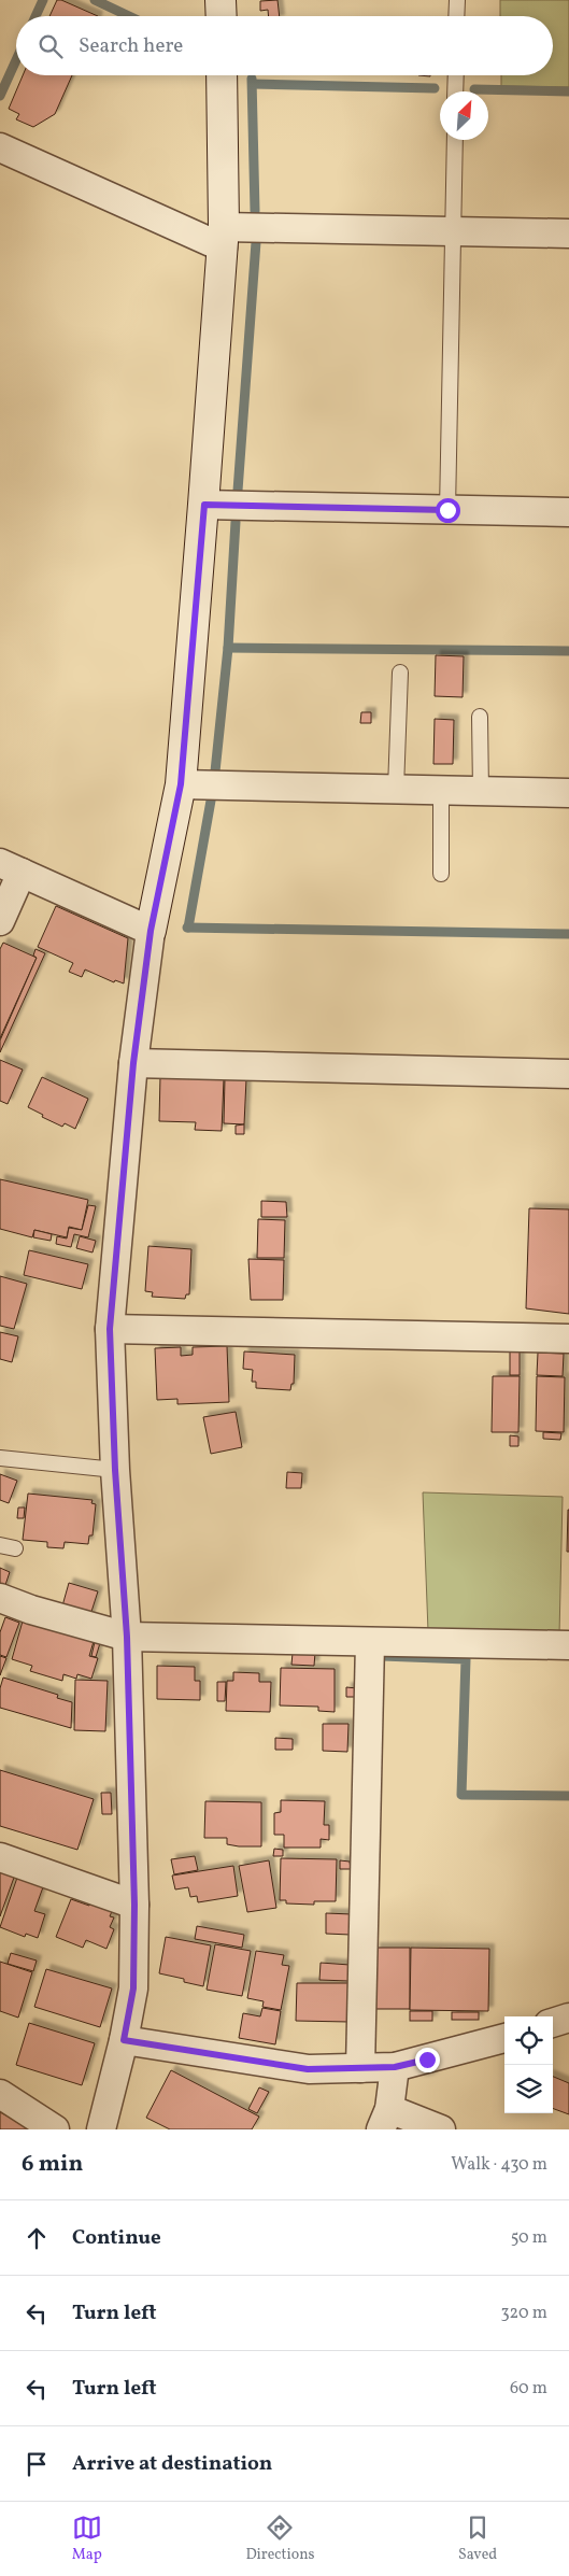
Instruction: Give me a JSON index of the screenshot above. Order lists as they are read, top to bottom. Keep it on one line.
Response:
{"north":"top right","page":{"search":"Search here","heading":["6 min","Walk · 430 m"],"list":[["Continue","50 m"],["Turn left","320 m"],["Turn left","60 m"],"Arrive at destination"],"nav":["Map","Directions","Saved"]}}
